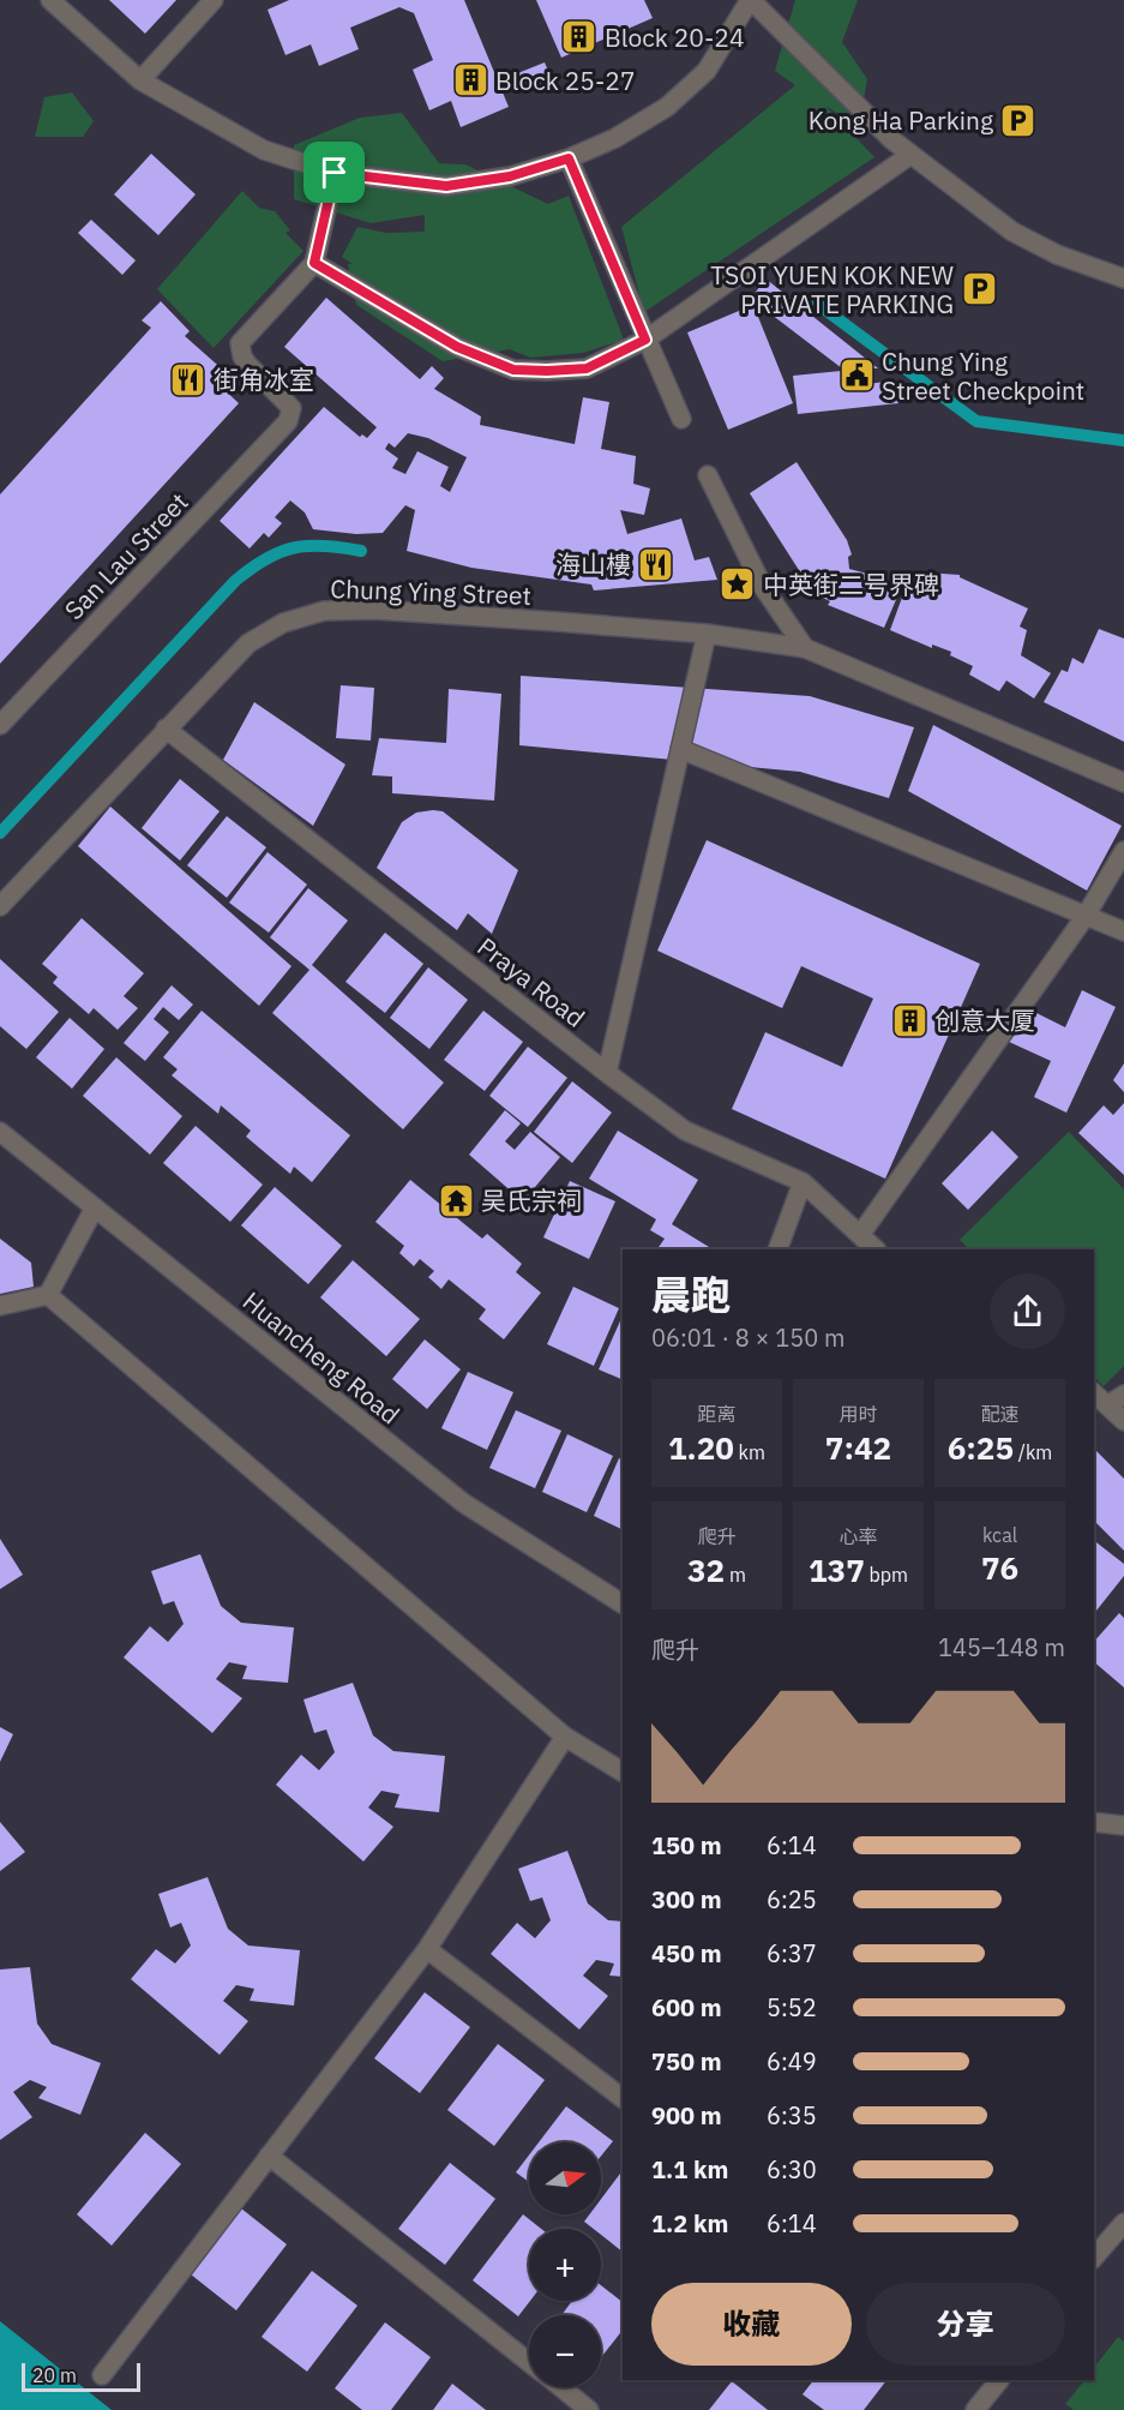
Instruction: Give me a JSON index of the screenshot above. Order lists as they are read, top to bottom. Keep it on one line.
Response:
{"streets":{"street":["San Lau Street","Chung Ying Street","Praya Road","Huancheng Road"]},"crossings":[["Chung Ying Street","Praya Road"]],"places":{"building":["Block 20-24","Block 25-27","创意大厦"],"parking":["Kong Ha Parking","TSOI YUEN KOK NEW PRIVATE PARKING"],"public building":["Chung Ying Street Checkpoint"],"restaurant":["街角冰室","海山樓"],"place":["中英街二号界碑"],"temple":["吴氏宗祠"]},"scale_bar":"20 m","north":"right","page":{"heading":["晨跑","06:01 · 8 × 150 m"],"stats":[["距离","1.20 km"],["用时","7:42"],["配速","6:25 /km"],["爬升","32 m"],["心率","137 bpm"],["kcal","76"]],"chart":["爬升","145–148 m"],"list":[{"name":"150 m","note":"6:14"},{"name":"300 m","note":"6:25"},{"name":"450 m","note":"6:37"},{"name":"600 m","note":"5:52"},{"name":"750 m","note":"6:49"},{"name":"900 m","note":"6:35"},{"name":"1.1 km","note":"6:30"},{"name":"1.2 km","note":"6:14"}],"map_buttons":["+","−"],"buttons":["收藏","分享"],"scale":"20 m"}}
